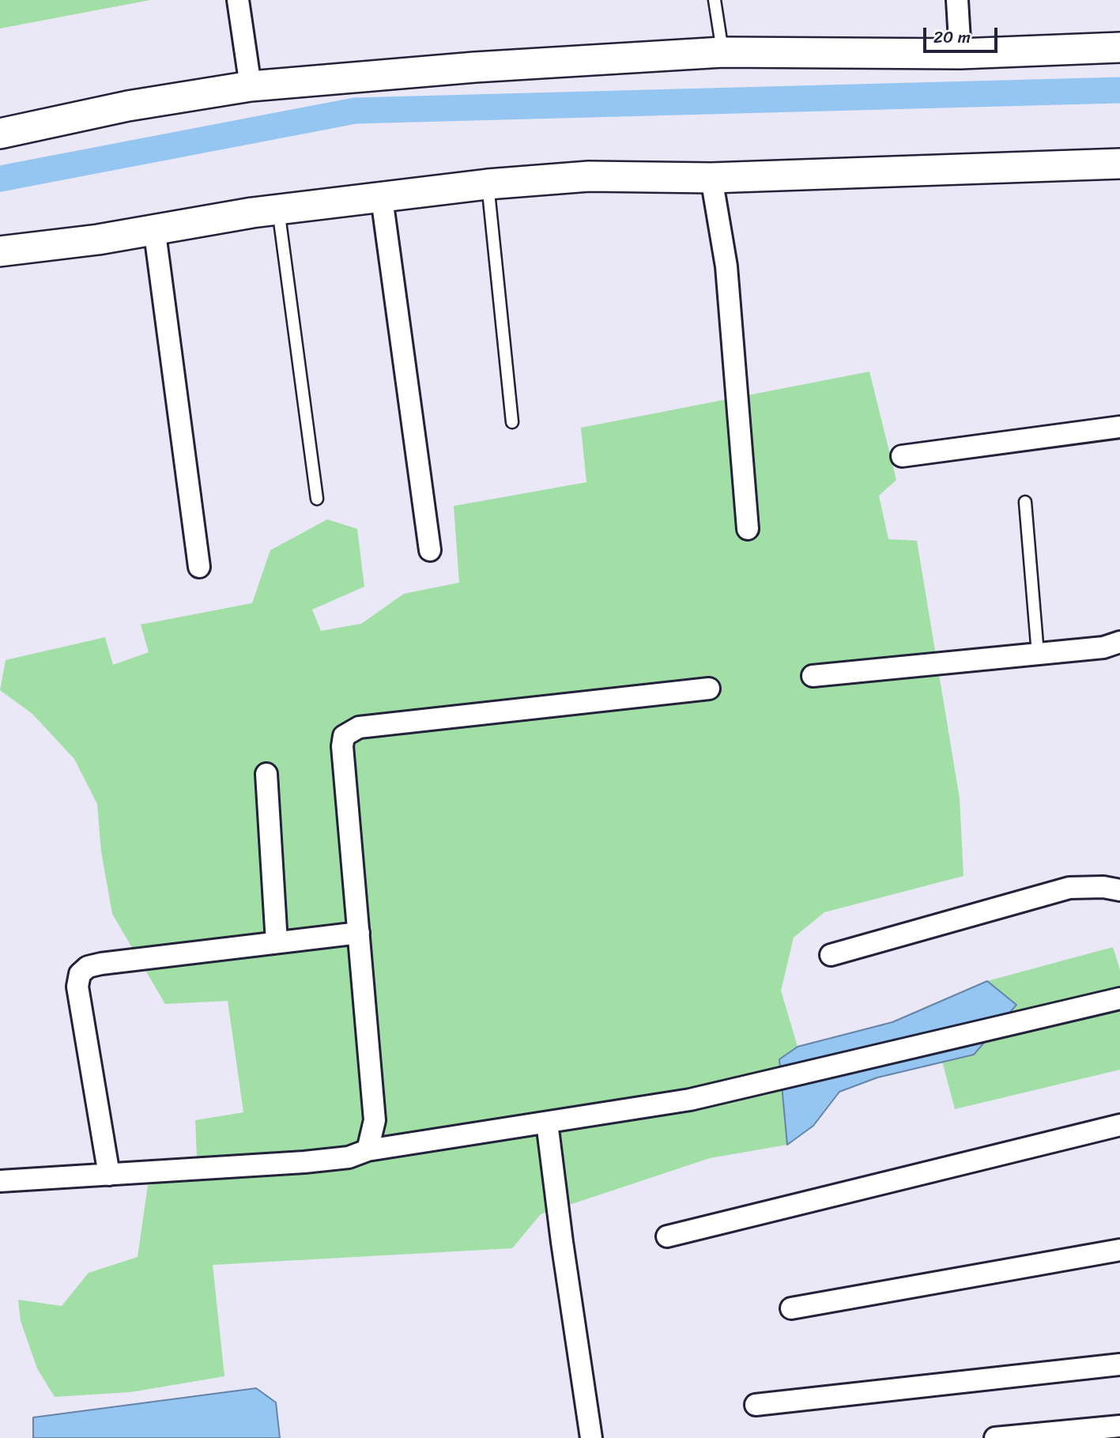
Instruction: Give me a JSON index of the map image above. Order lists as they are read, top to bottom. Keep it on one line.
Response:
{"scale_bar":"20 m"}
